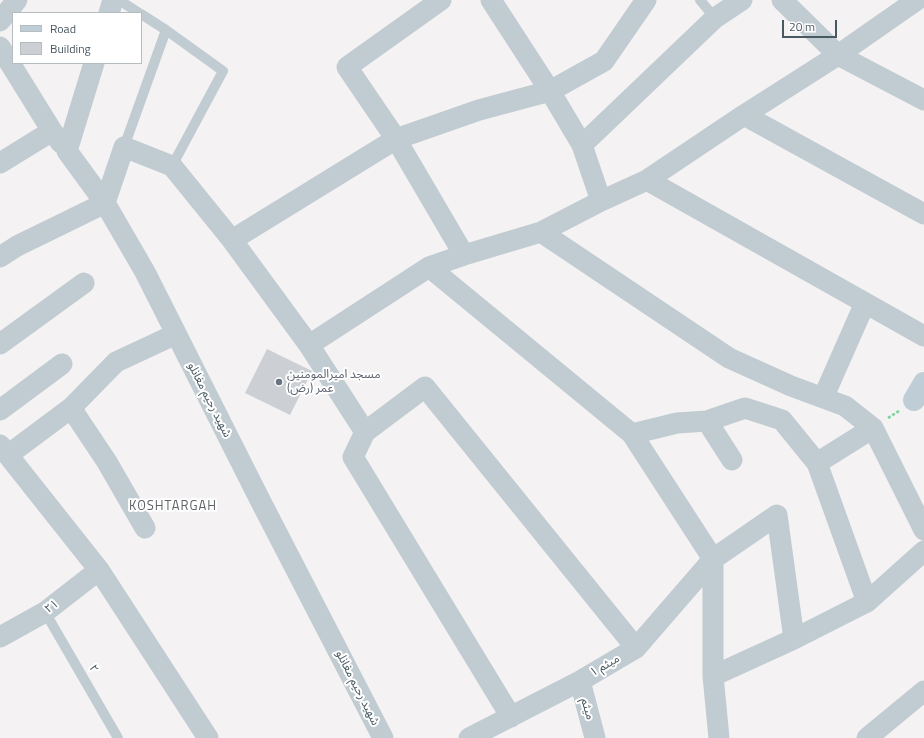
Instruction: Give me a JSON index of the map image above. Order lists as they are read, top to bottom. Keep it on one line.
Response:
{"streets":{"street":["شهید رحیم مغانلو","۲۱","۱ میثم","میثم"],"lane":["۲"]},"crossings":[["۲۱","۲"],["۱ میثم","میثم"]],"districts":["KOSHTARGAH"],"places":["مسجد امیرالمومنین عمر (رض)"],"legend":["Road","Building"],"scale_bar":"20 m"}
